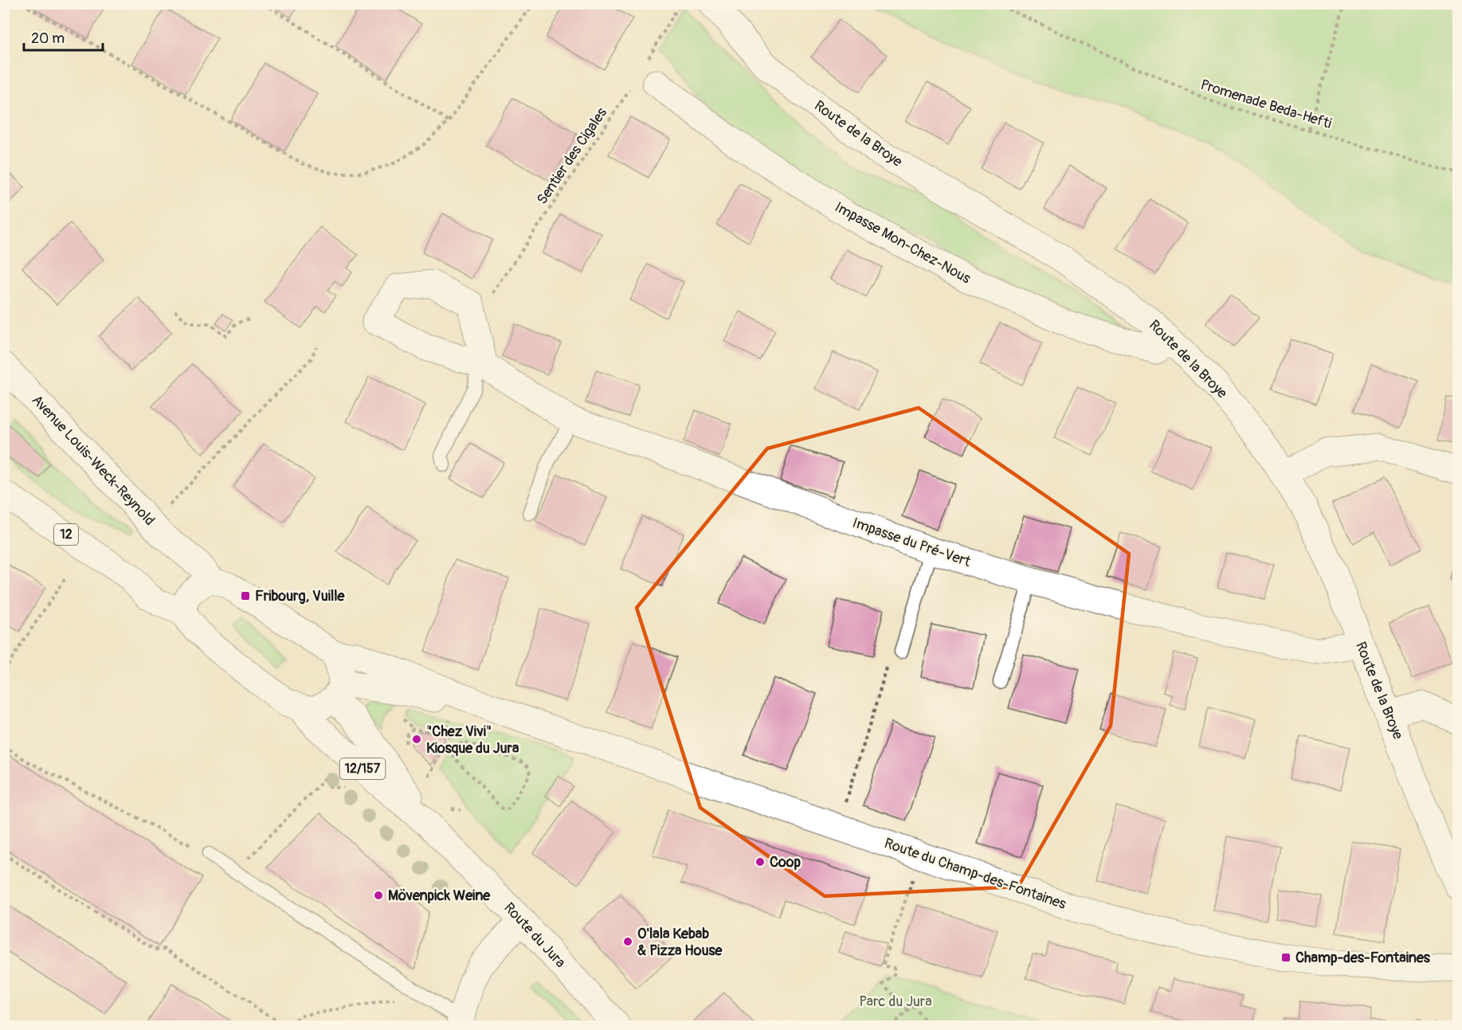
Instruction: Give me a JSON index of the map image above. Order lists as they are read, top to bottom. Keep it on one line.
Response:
{"streets":{"street":["Route de la Broye","Impasse Mon-Chez-Nous","Avenue Louis-Weck-Reynold","12","Impasse du Pré-Vert","12/157","Route du Champ-des-Fontaines","Route du Jura"],"path":["Promenade Beda-Hefti","Sentier des Cigales"]},"crossings":[["Route de la Broye","Impasse Mon-Chez-Nous"],["Route de la Broye","Impasse du Pré-Vert"],["Sentier des Cigales","Impasse du Pré-Vert"],["Avenue Louis-Weck-Reynold","12"],["Avenue Louis-Weck-Reynold","12/157"],["12","12/157"],["12/157","Route du Jura"],["Route du Champ-des-Fontaines","Route du Jura"]],"parks":["Parc du Jura"],"places":{"transit":["Fribourg, Vuille","Champ-des-Fontaines"],"other":["\"Chez Vivi\" Kiosque du Jura","Coop","Mövenpick Weine","O'lala Kebab & Pizza House"]},"scale_bar":"20 m"}
